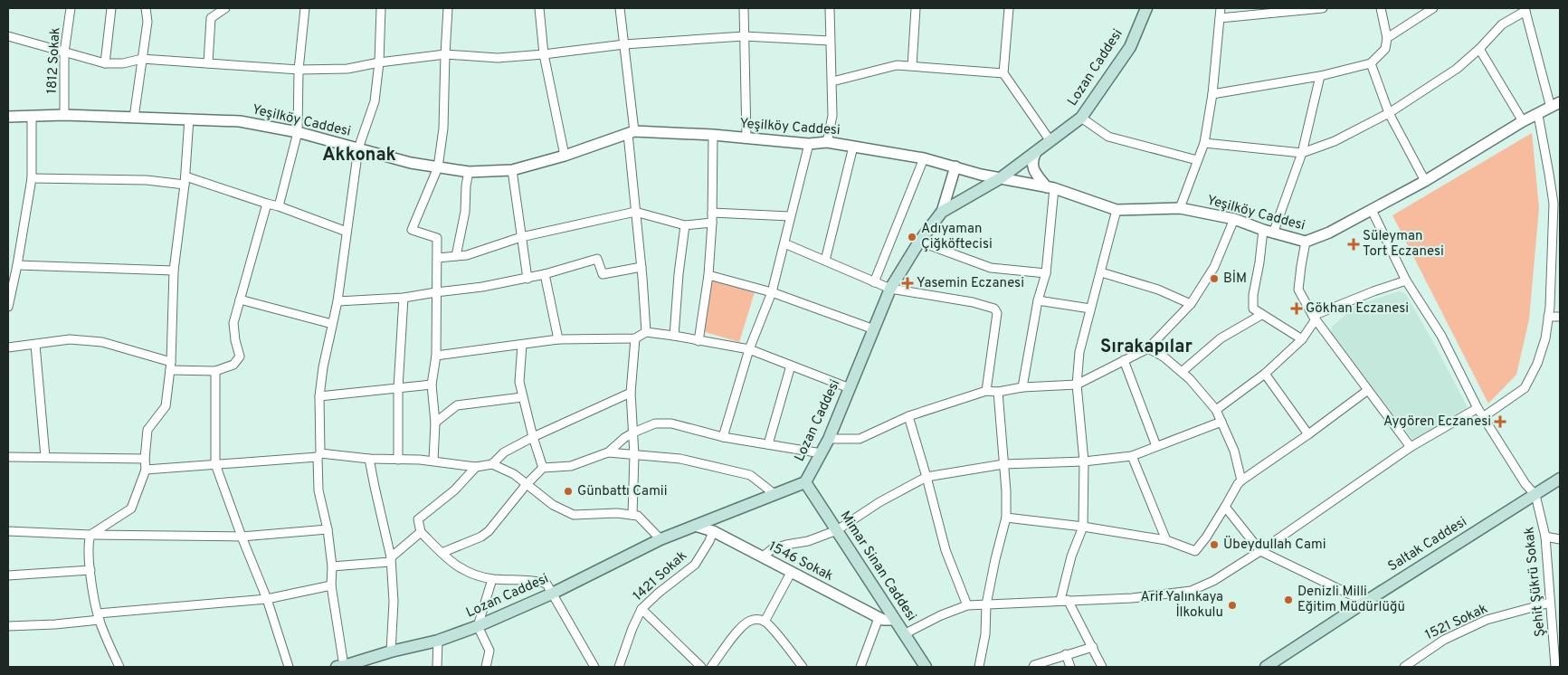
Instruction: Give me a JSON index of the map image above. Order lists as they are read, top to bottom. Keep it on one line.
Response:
{"streets":{"main road":["Lozan Caddesi","Saltak Caddesi","Mimar Sinan Caddesi"],"street":["1812 Sokak","Yeşilköy Caddesi","1546 Sokak","1421 Sokak","Şehit Şükrü Sokak","1521 Sokak"]},"crossings":[["1812 Sokak","Yeşilköy Caddesi"],["Lozan Caddesi","Yeşilköy Caddesi"],["Lozan Caddesi","1546 Sokak"],["Lozan Caddesi","Mimar Sinan Caddesi"],["Saltak Caddesi","Şehit Şükrü Sokak"],["1546 Sokak","Mimar Sinan Caddesi"],["1546 Sokak","1421 Sokak"],["Şehit Şükrü Sokak","1521 Sokak"]],"districts":["Akkonak","Sırakapılar"],"places":{"other":["Adıyaman Çiğköftecisi","BİM","Günbattı Camii","Übeydullah Cami","Denizli Milli Eğitim Müdürlüğü","Arif Yalınkaya İlkokulu"],"health":["Süleyman Tort Eczanesi","Yasemin Eczanesi","Gökhan Eczanesi","Aygören Eczanesi"]}}
